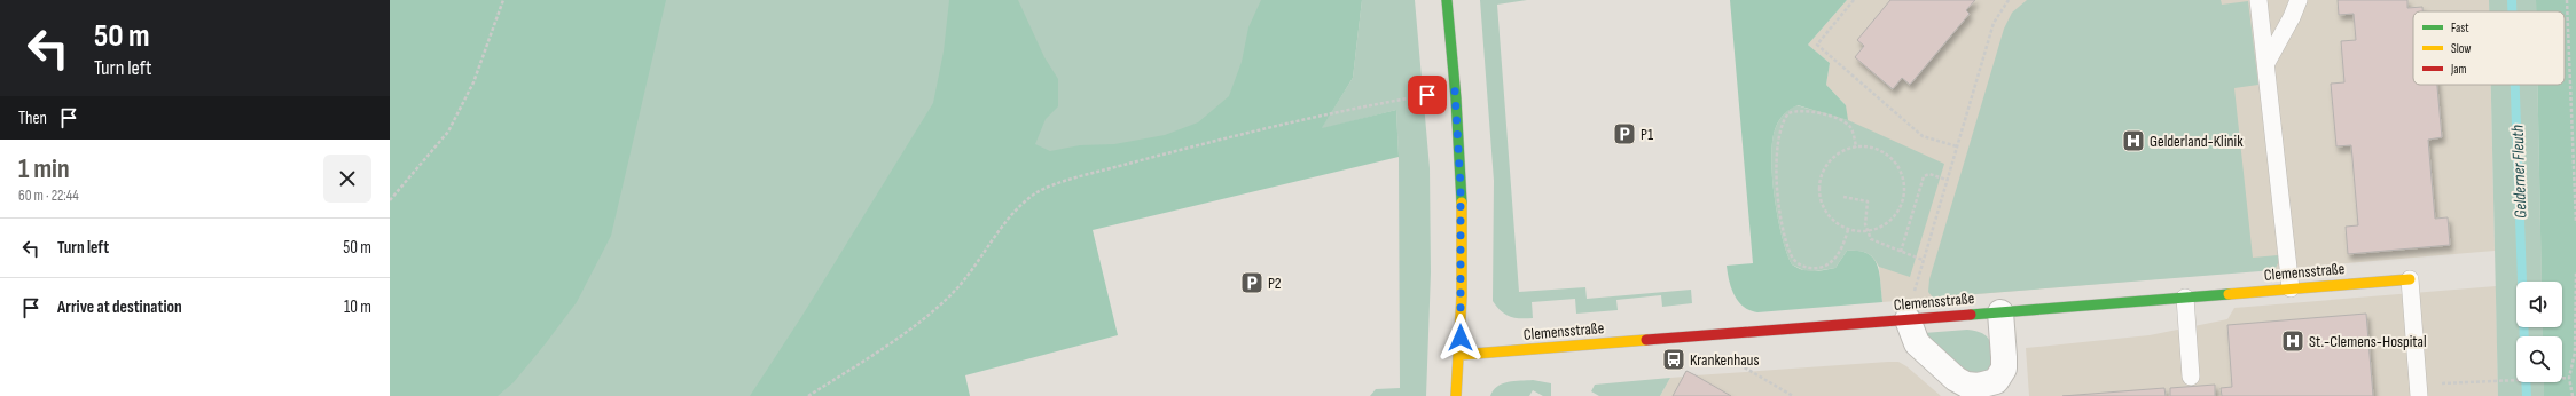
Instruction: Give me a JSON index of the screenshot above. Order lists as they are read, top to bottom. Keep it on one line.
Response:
{"streets":{"street":["Clemensstraße"]},"water":["Gelderner Fleuth"],"places":{"parking":["P1","P2"],"hospital":["Gelderland-Klinik","St.-Clemens-Hospital"],"bus stop":["Krankenhaus"]},"legend":["Fast","Slow","Jam"],"page":{"turn":["50 m","Turn left"],"then":"Then","heading":["1 min","60 m · 22:44"],"list":[{"name":"Turn left","value":"50 m"},{"name":"Arrive at destination","value":"10 m"}]}}
